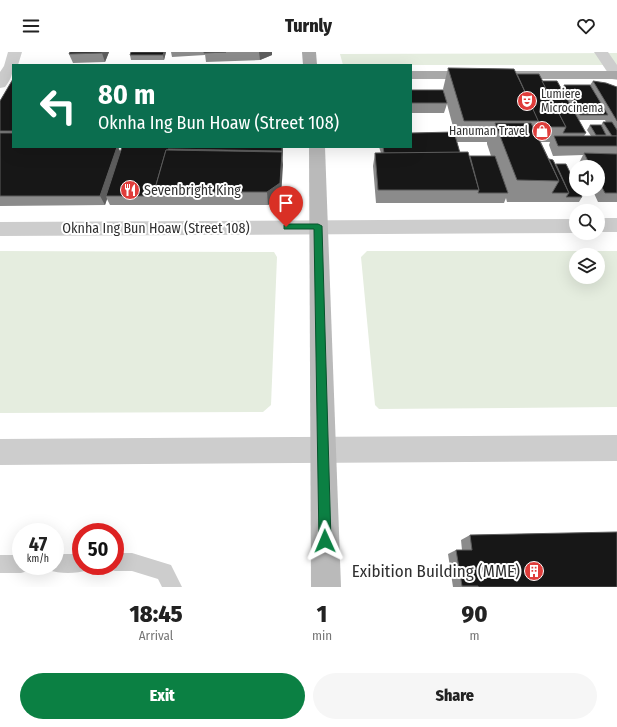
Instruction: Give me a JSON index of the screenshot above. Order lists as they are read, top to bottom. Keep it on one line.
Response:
{"streets":{"street":["Oknha Ing Bun Hoaw (Street 108)"]},"places":{"theatre":["Lumiere Microcinema"],"shop":["Hanuman Travel"],"restaurant":["Sevenbright King"],"building":["Exibition Building (MME)"]},"page":{"header":"Turnly","turn":["80 m","Oknha Ing Bun Hoaw (Street 108)"],"speed":"47 km/h","limit":"50","eta":["18:45","Arrival","1","min","90","m"],"buttons":["Exit","Share"]}}
